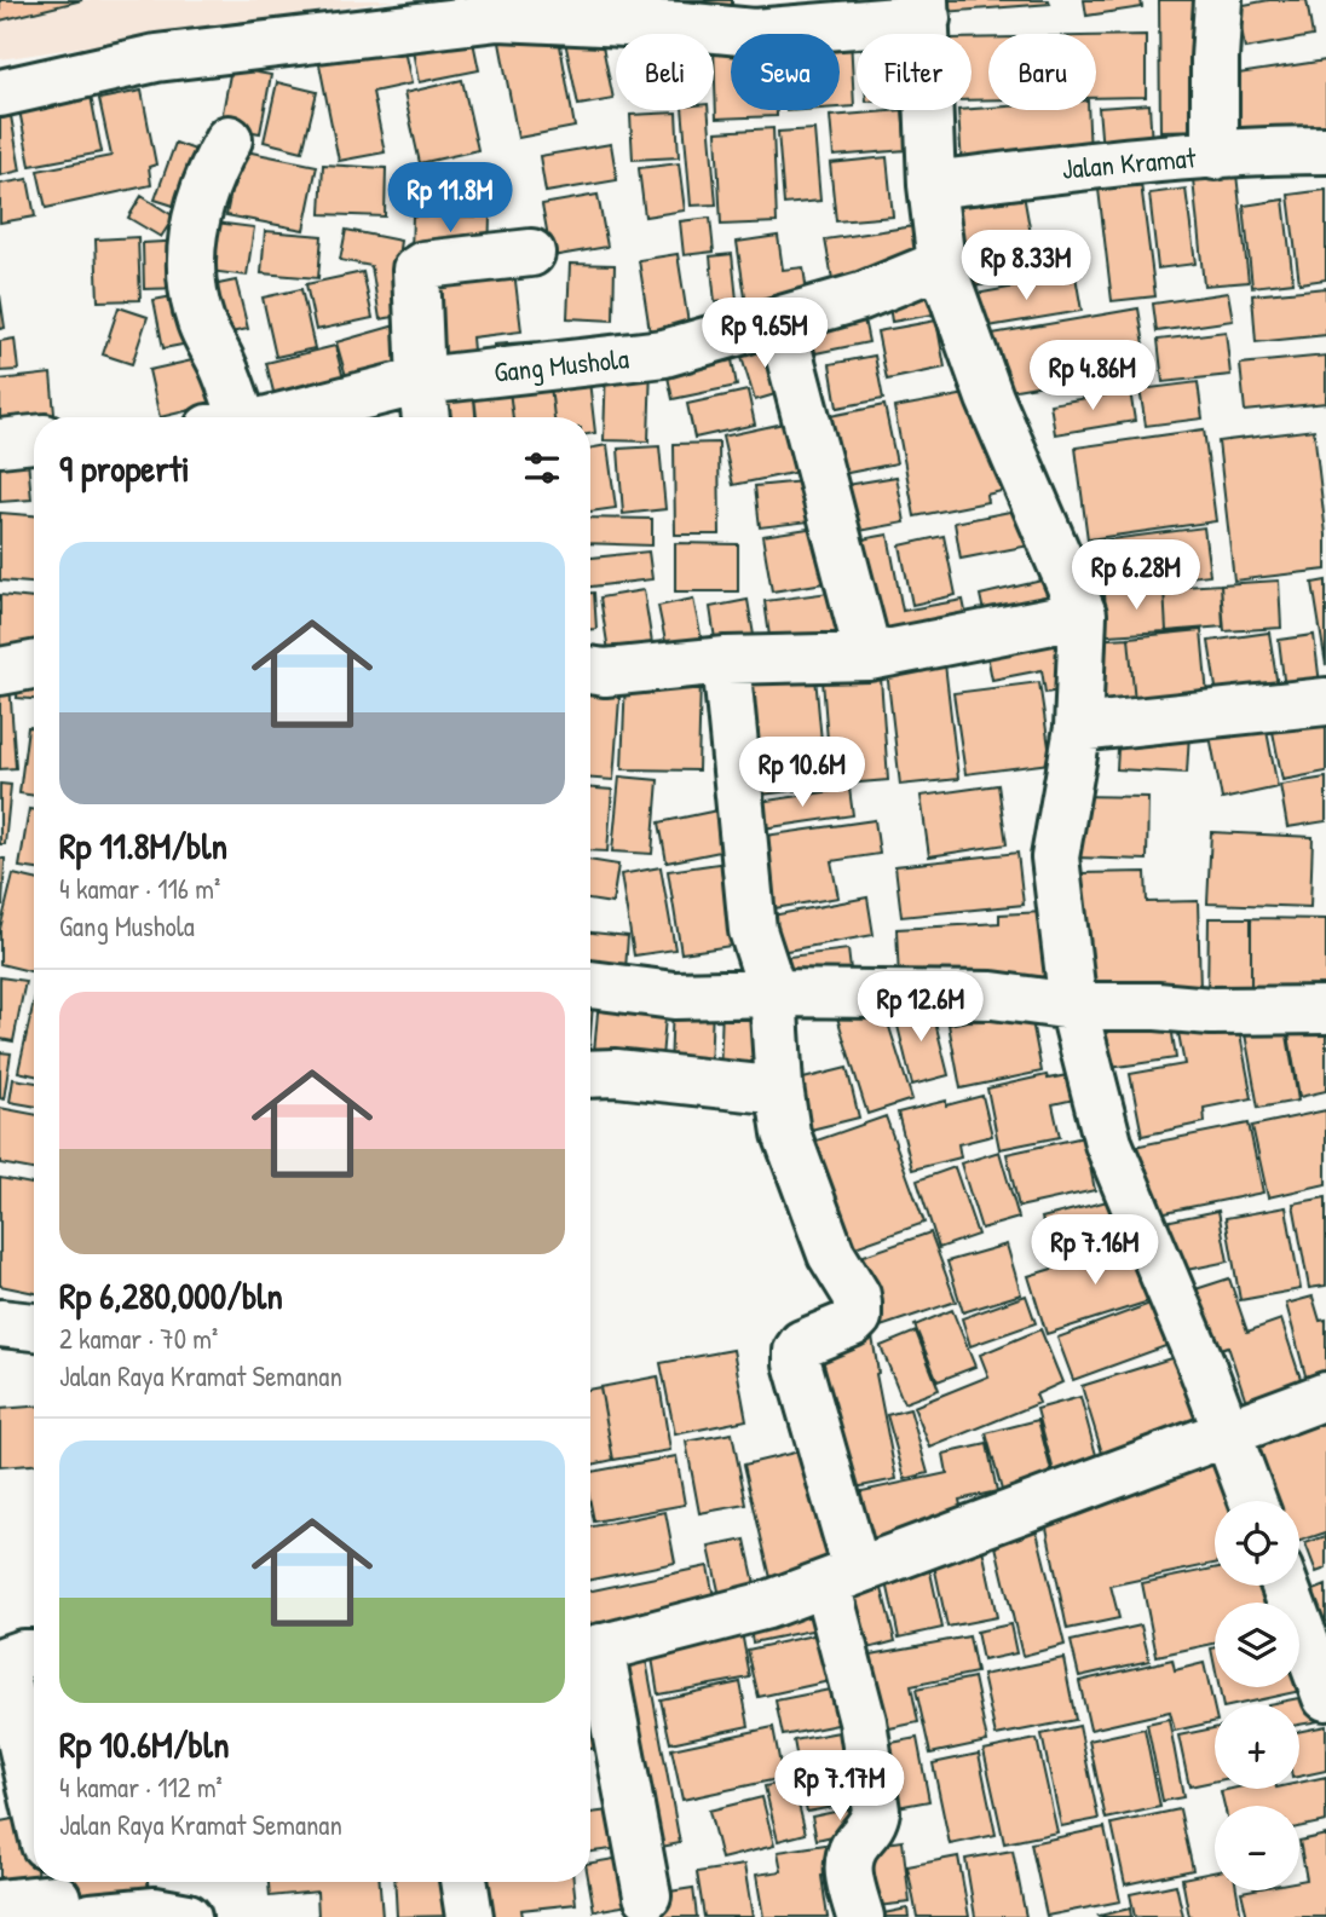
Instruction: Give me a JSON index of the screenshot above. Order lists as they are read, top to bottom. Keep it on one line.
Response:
{"streets":{"street":["Jalan Kramat","Gang Mushola"]},"page":{"chip":["Beli","Sewa","Filter","Baru"],"price":["Rp 11.8M","Rp 8.33M","Rp 9.65M","Rp 4.86M","Rp 6.28M","Rp 10.6M","Rp 12.6M","Rp 7.16M","Rp 7.17M"],"heading":"9 properti","list":[{"name":"Rp 11.8M/bln","note":"4 kamar · 116 m² · Gang Mushola"},{"name":"Rp 6,280,000/bln","note":"2 kamar · 70 m² · Jalan Raya Kramat Semanan"},{"name":"Rp 10.6M/bln","note":"4 kamar · 112 m² · Jalan Raya Kramat Semanan"}],"map_buttons":["+","−"]}}
